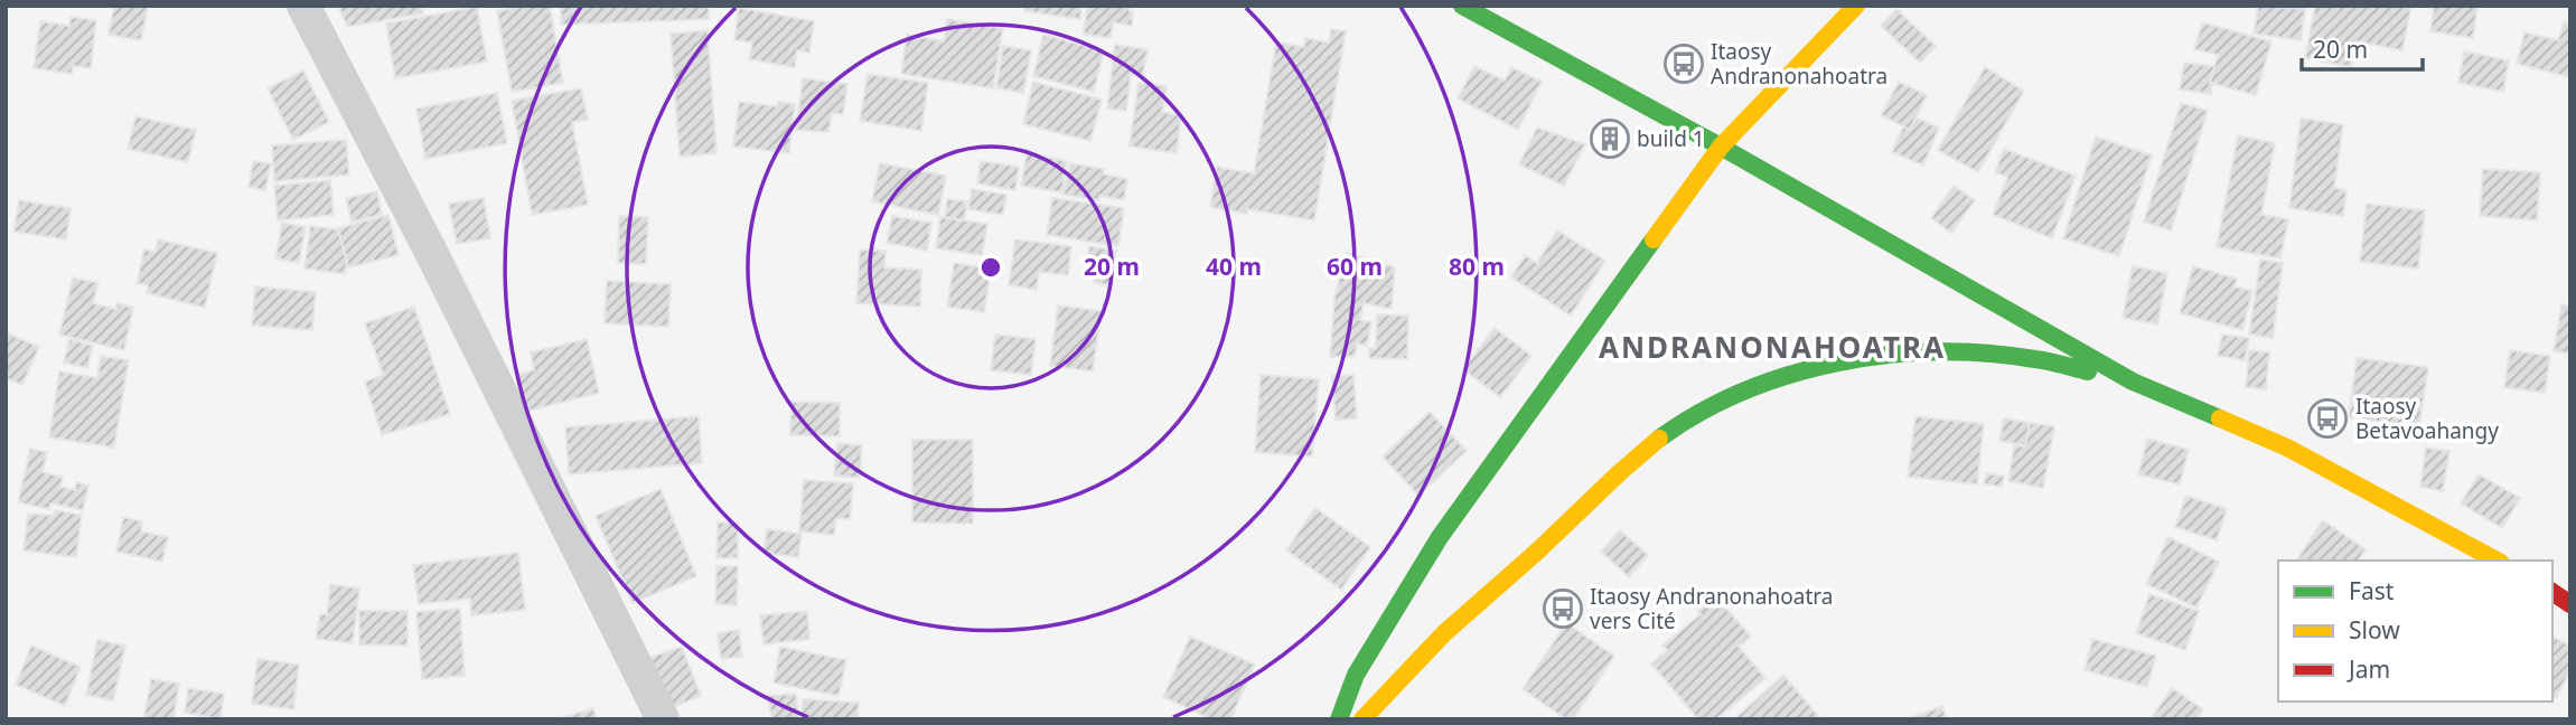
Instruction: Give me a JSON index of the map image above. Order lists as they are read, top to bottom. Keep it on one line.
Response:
{"districts":["ANDRANONAHOATRA"],"places":{"bus stop":["Itaosy Andranonahoatra","Itaosy Betavoahangy","Itaosy Andranonahoatra vers Cité"],"building":["build 1"]},"legend":["Fast","Slow","Jam"],"scale_bar":"20 m","rings":["20 m","40 m","60 m","80 m"]}
